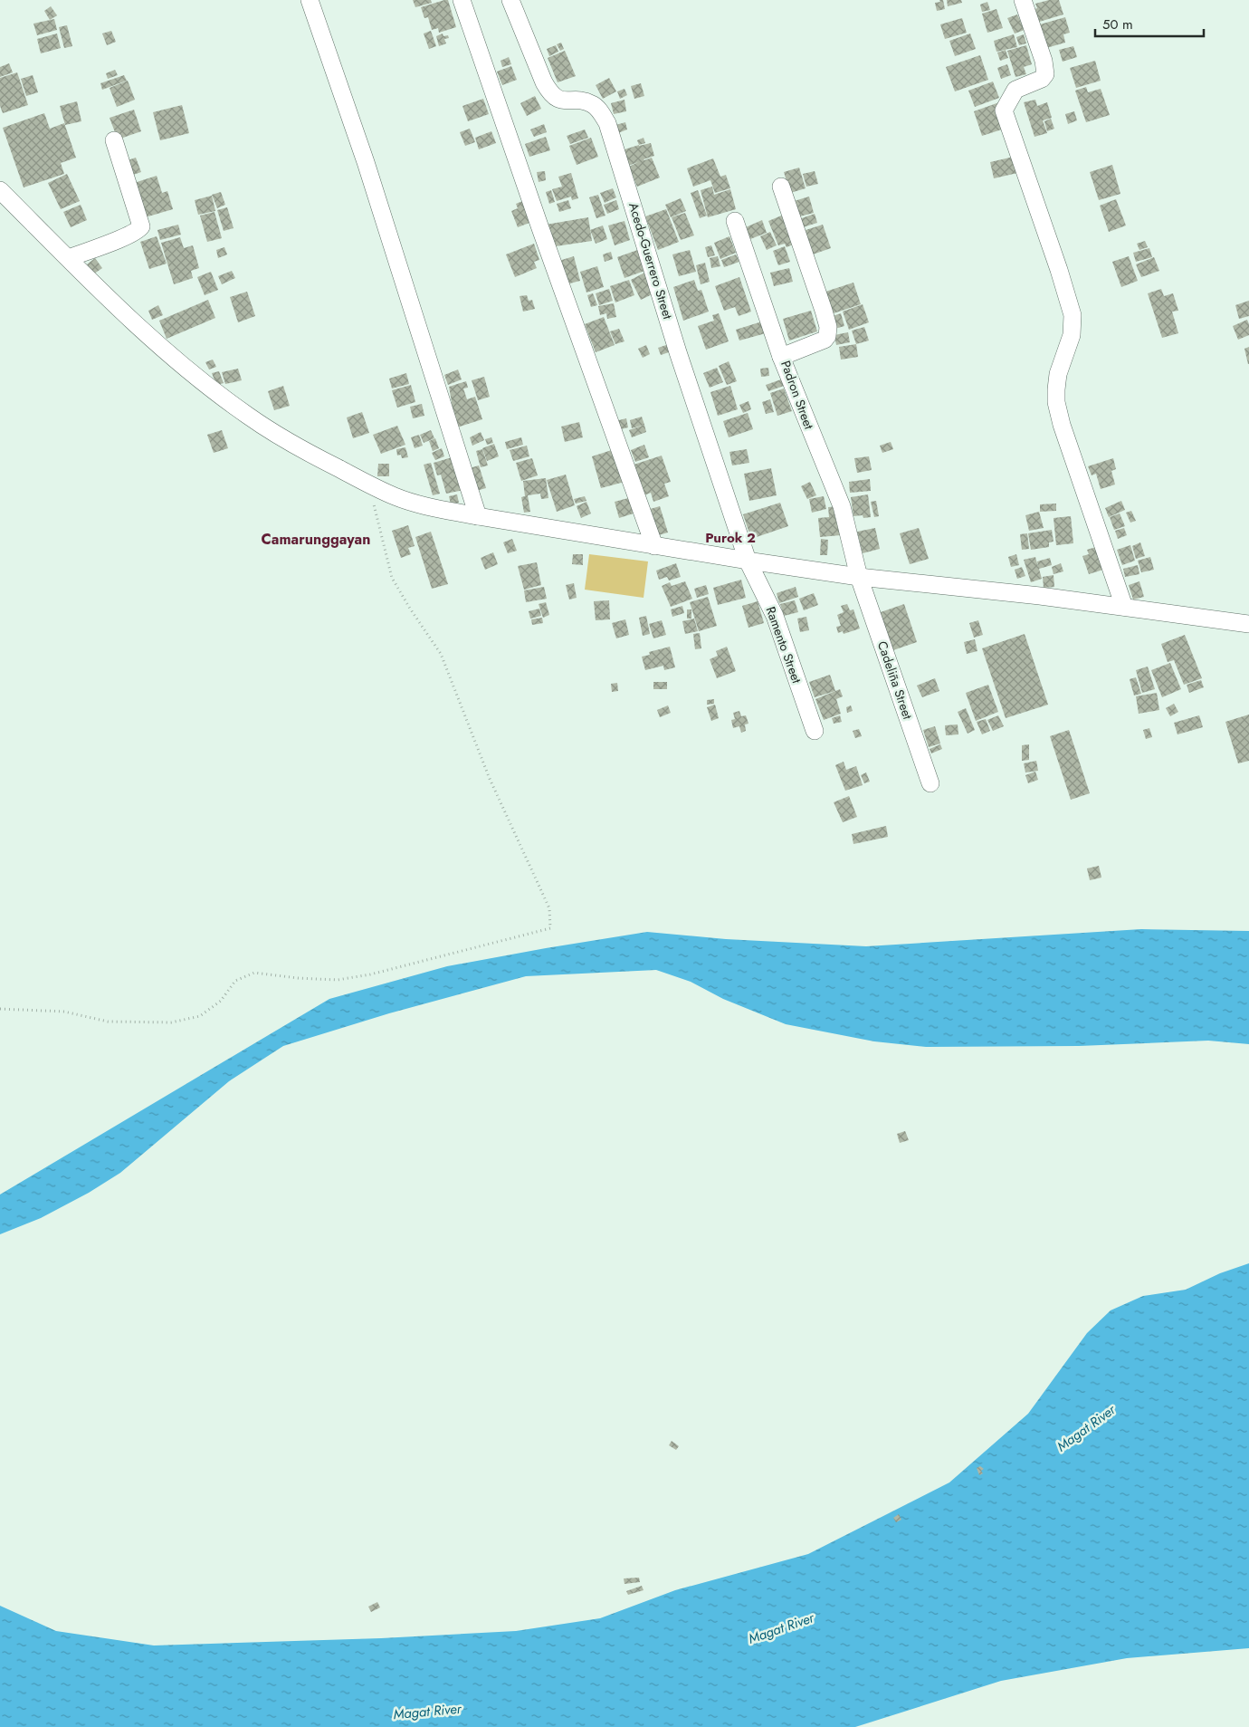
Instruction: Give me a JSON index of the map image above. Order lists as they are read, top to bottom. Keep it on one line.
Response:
{"streets":{"street":["Acedo-Guerrero Street","Padron Street","Ramento Street","Cadeliña Street"]},"crossings":[["Acedo-Guerrero Street","Ramento Street"],["Padron Street","Cadeliña Street"]],"districts":["Purok 2","Camarunggayan"],"water":["Magat River"],"scale_bar":"50 m"}
